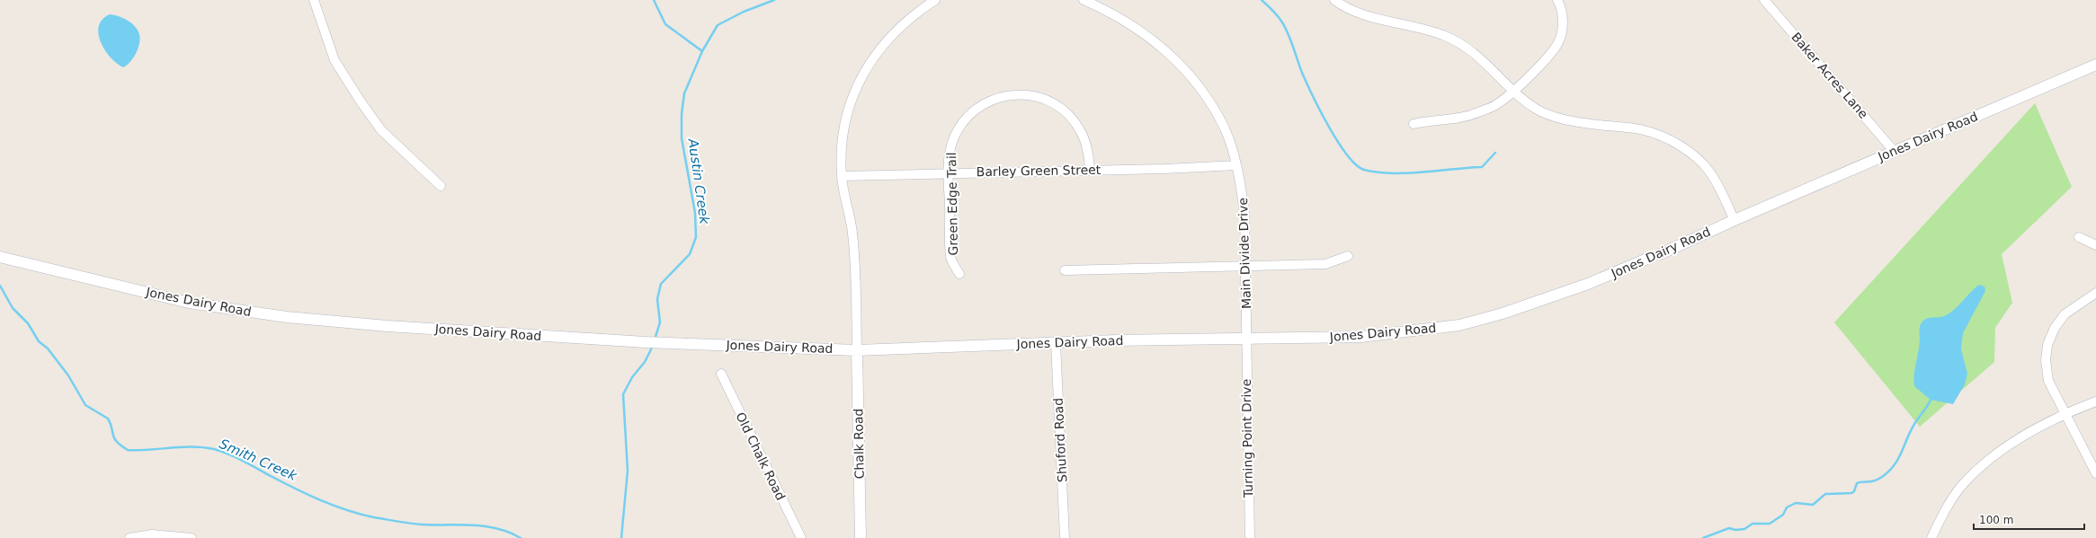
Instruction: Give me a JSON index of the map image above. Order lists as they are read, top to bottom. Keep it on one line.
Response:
{"streets":{"street":["Baker Acres Lane","Jones Dairy Road","Barley Green Street","Green Edge Trail","Main Divide Drive","Turning Point Drive","Shuford Road","Chalk Road","Old Chalk Road"]},"crossings":[["Baker Acres Lane","Jones Dairy Road"],["Jones Dairy Road","Main Divide Drive"],["Jones Dairy Road","Turning Point Drive"],["Jones Dairy Road","Shuford Road"],["Jones Dairy Road","Chalk Road"],["Barley Green Street","Green Edge Trail"],["Barley Green Street","Main Divide Drive"],["Main Divide Drive","Turning Point Drive"]],"water":["Austin Creek","Smith Creek"],"scale_bar":"100 m"}
